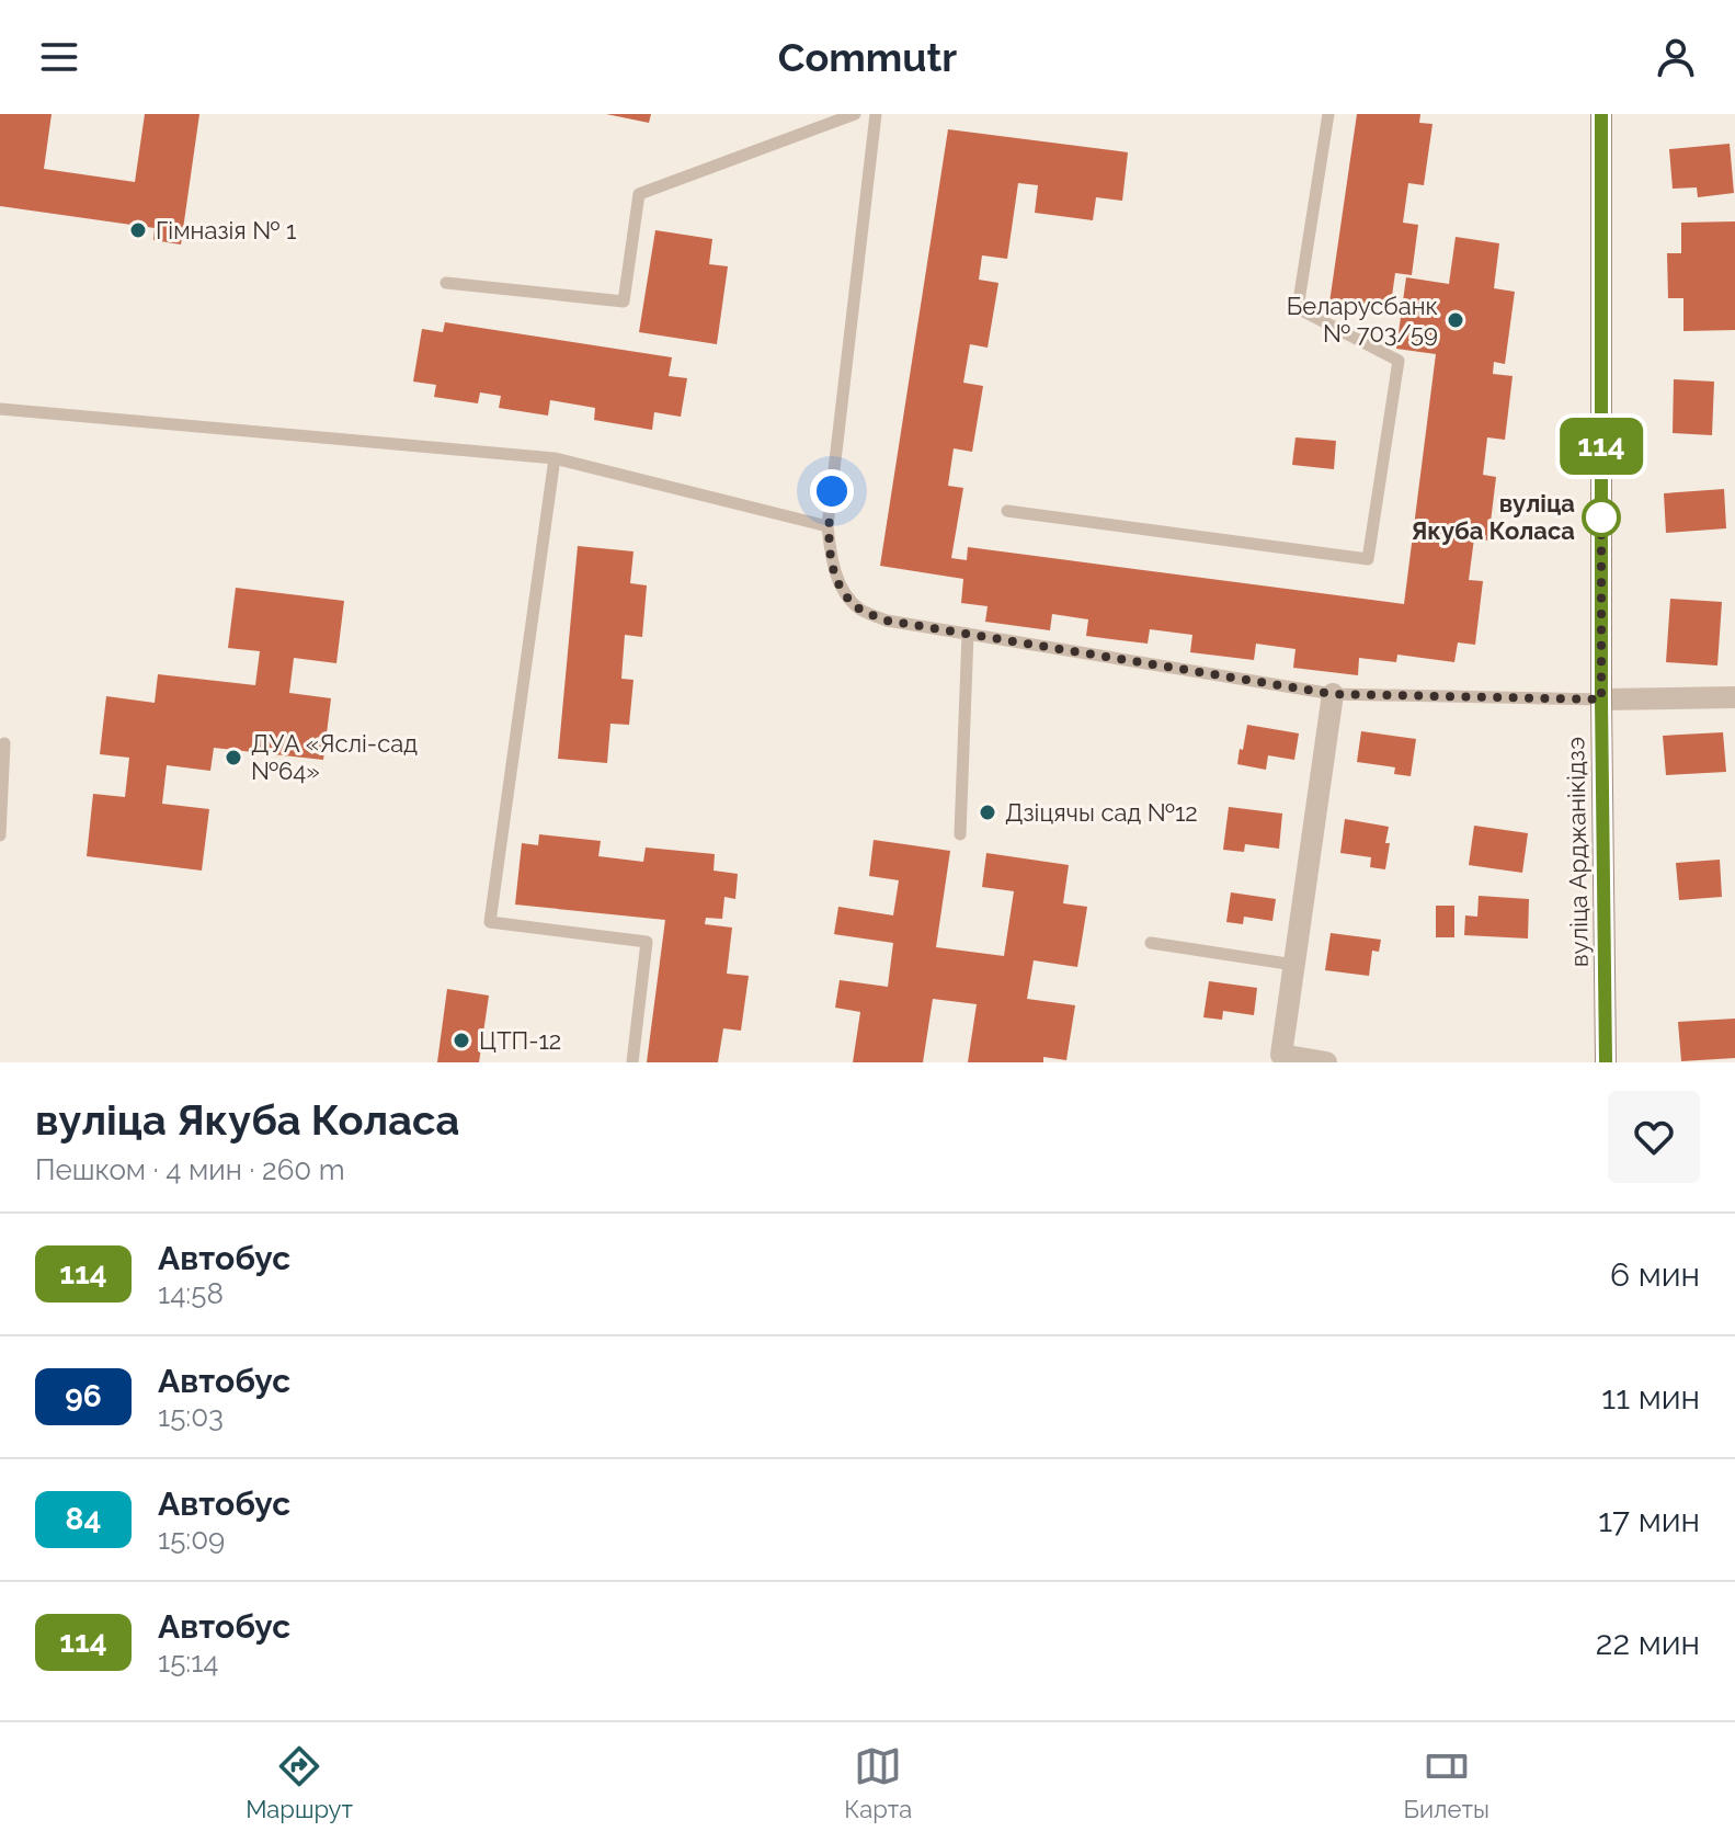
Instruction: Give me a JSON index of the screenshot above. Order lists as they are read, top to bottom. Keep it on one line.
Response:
{"streets":{"main road":["вуліца Арджанікідзэ"]},"places":["Гімназія № 1","Беларусбанк № 703/59","вуліца Якуба Коласа","ДУА «Яслі-сад №64»","Дзіцячы сад №12","ЦТП-12"],"lines":["bus line 114"],"page":{"header":"Commutr","on_map":"114","heading":["вуліца Якуба Коласа","Пешком · 4 мин · 260 m"],"list":[{"mark":"114","name":"Автобус","note":"14:58","value":"6 мин"},{"mark":"96","name":"Автобус","note":"15:03","value":"11 мин"},{"mark":"84","name":"Автобус","note":"15:09","value":"17 мин"},{"mark":"114","name":"Автобус","note":"15:14","value":"22 мин"}],"tabs":["Маршрут","Карта","Билеты"]}}
